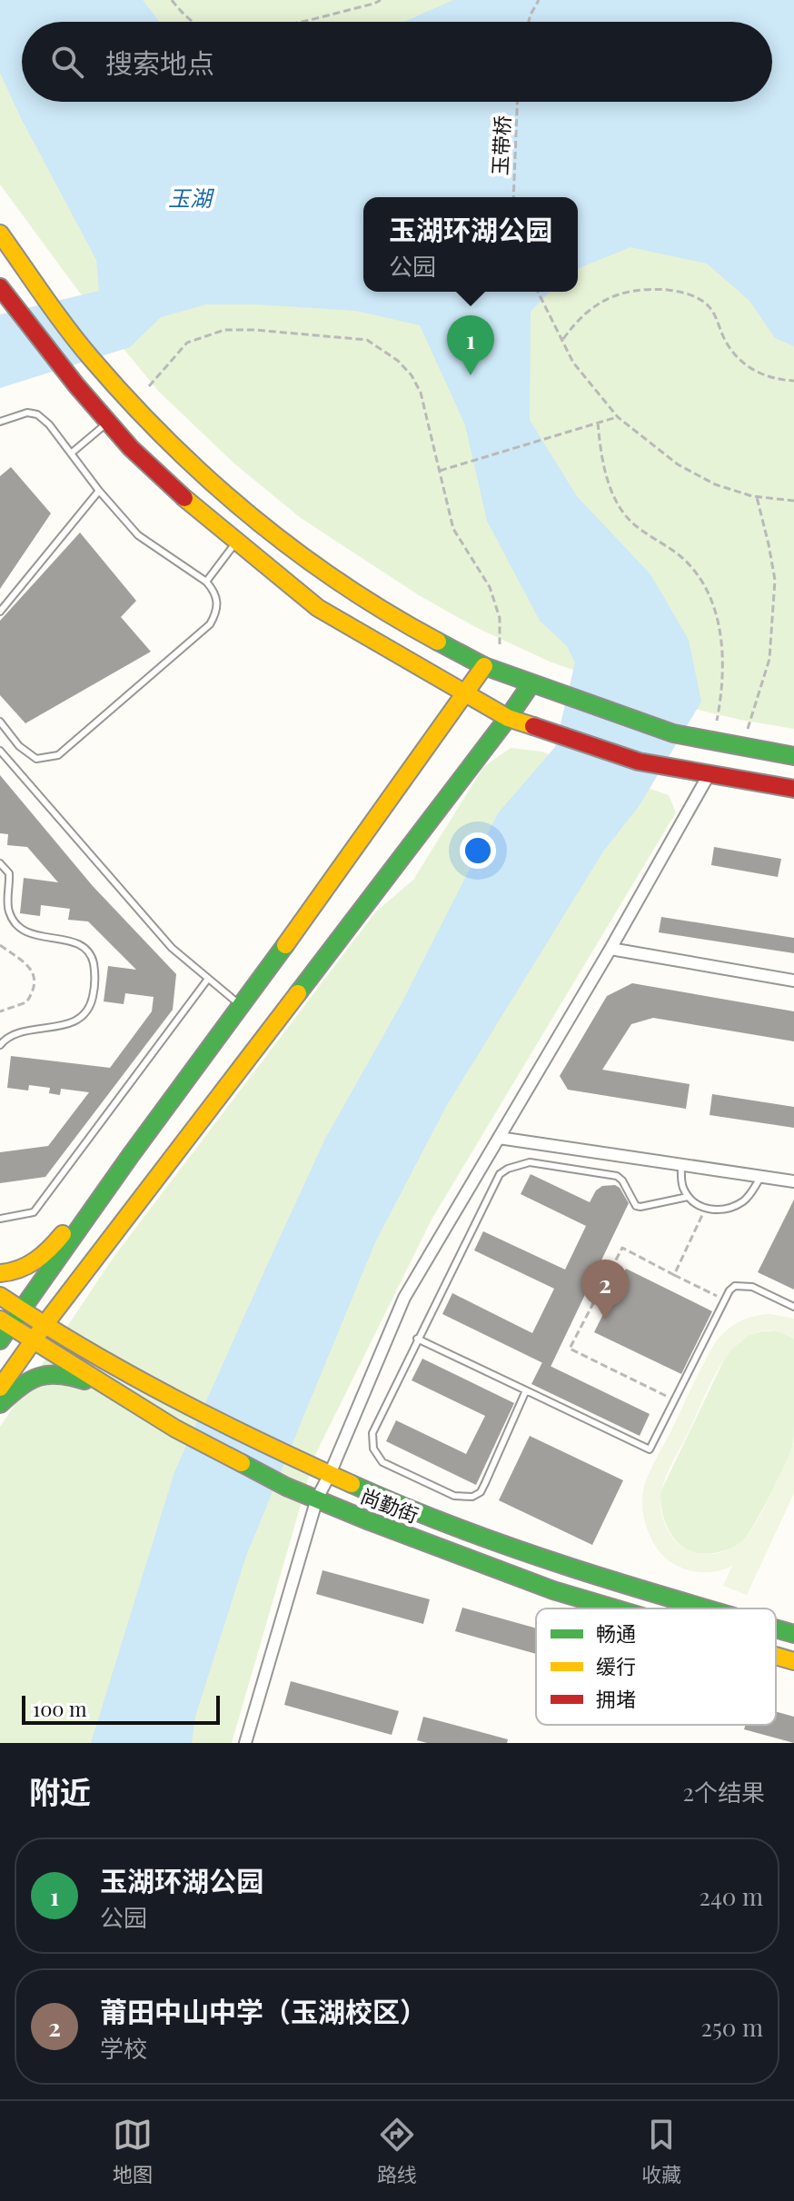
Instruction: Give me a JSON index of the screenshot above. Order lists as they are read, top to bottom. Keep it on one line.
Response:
{"streets":{"main road":["尚勤街"],"path":["玉带桥"]},"water":["玉湖"],"legend":["畅通","缓行","拥堵"],"scale_bar":"100 m","page":{"search":"搜索地点","popup":["玉湖环湖公园","公园"],"pins":["1","2"],"scale":"100 m","heading":["附近","2个结果"],"list":[{"mark":"1","name":"玉湖环湖公园","note":"公园","value":"240 m"},{"mark":"2","name":"莆田中山中学（玉湖校区）","note":"学校","value":"250 m"}],"nav":["地图","路线","收藏"]}}
